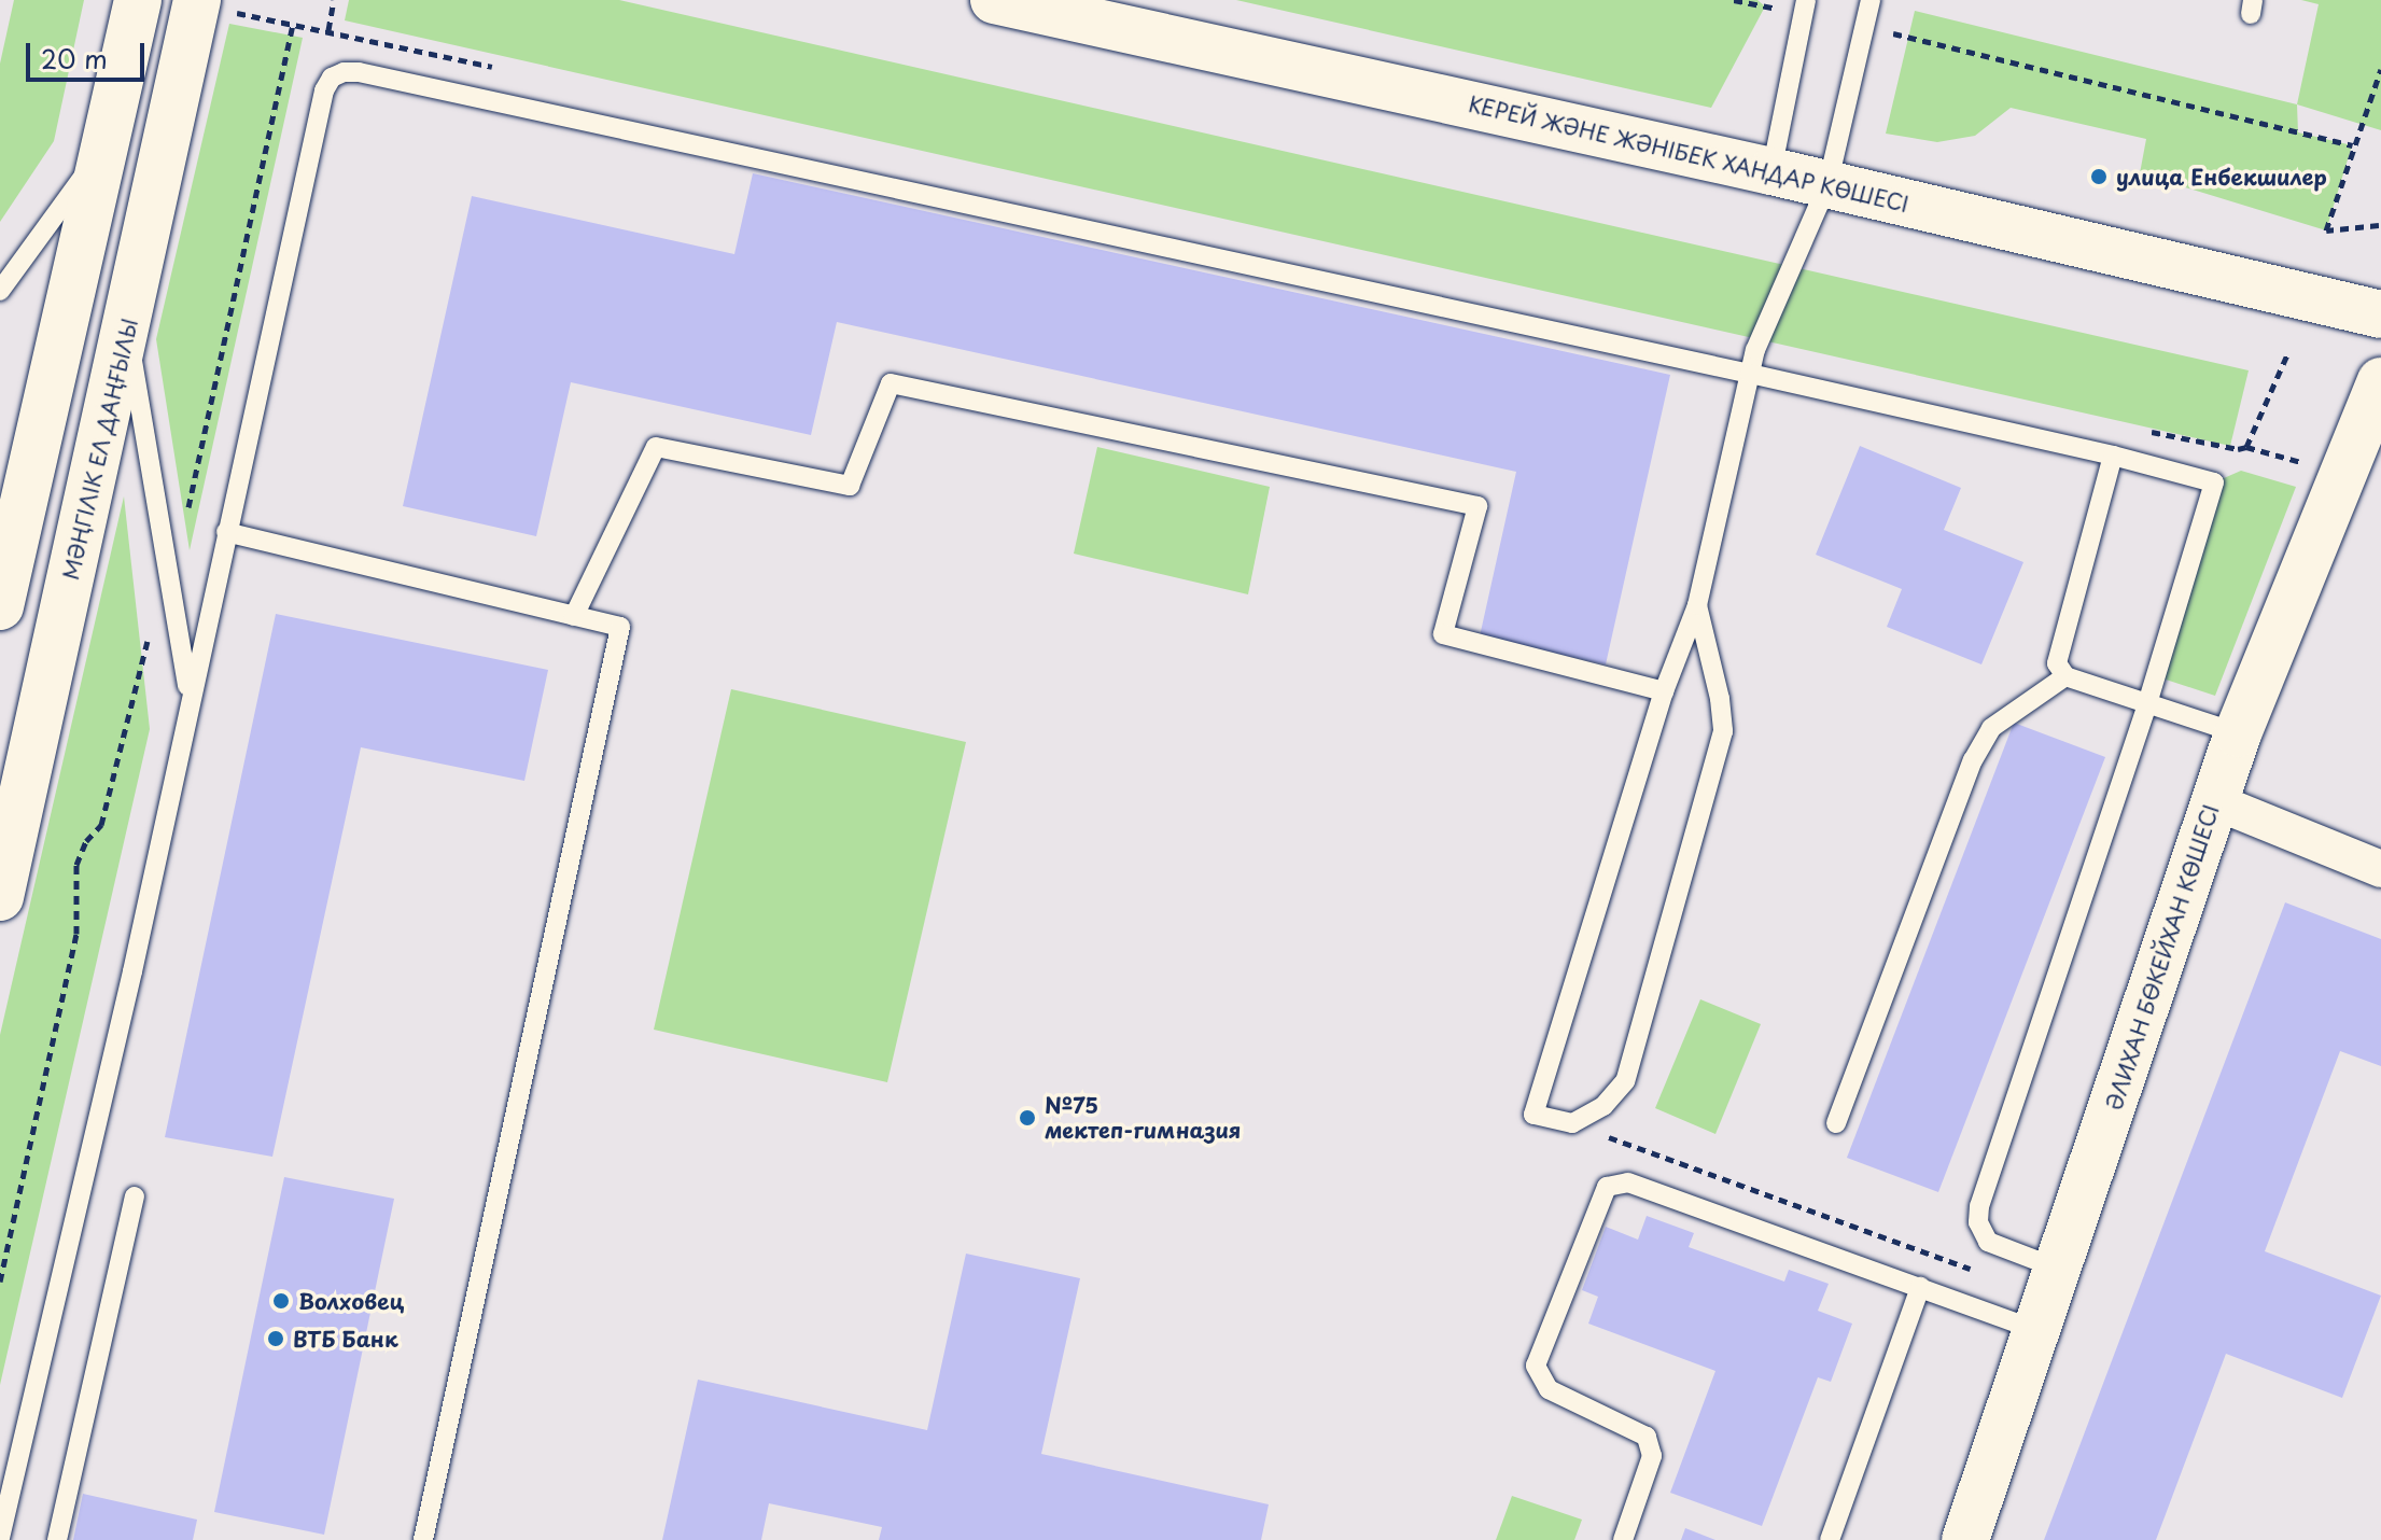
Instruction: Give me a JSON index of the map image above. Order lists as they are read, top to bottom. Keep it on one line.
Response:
{"streets":{"main road":["КЕРЕЙ ЖӘНЕ ЖӘНІБЕК ХАНДАР КӨШЕСІ","МӘҢГІЛІК ЕЛ ДАҢҒЫЛЫ","ӘЛИХАН БӨКЕЙХАН КӨШЕСІ"]},"places":["улица Енбекшилер","№75 мектеп-гимназия","Волховец","ВТБ Банк"],"scale_bar":"20 m"}
